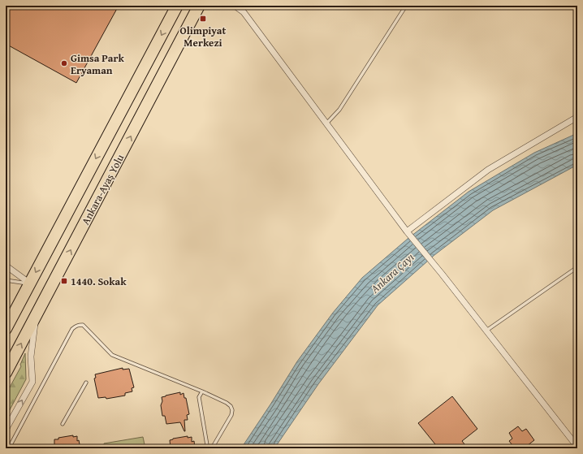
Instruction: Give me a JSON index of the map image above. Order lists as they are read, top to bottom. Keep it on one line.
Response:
{"streets":{"highway":["Ankara-Ayaş Yolu"]},"water":["Ankara Çayı"],"places":{"transit":["Olimpiyat Merkezi","1440. Sokak"],"other":["Gimsa Park Eryaman"]}}
